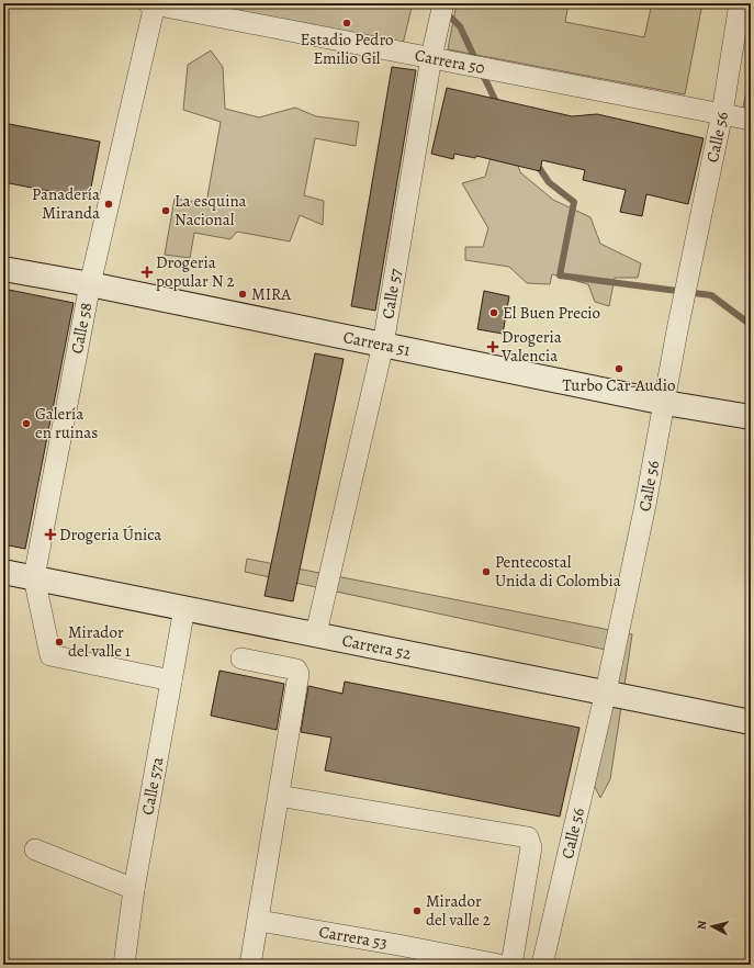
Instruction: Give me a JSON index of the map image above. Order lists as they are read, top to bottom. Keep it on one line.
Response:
{"streets":{"main road":["Carrera 51","Carrera 52"],"street":["Carrera 50","Calle 56","Calle 57","Calle 58","Calle 57a","Carrera 53"]},"crossings":[["Carrera 50","Calle 56"],["Carrera 50","Calle 57"],["Carrera 50","Calle 58"],["Calle 56","Carrera 51"],["Calle 56","Carrera 52"],["Calle 57","Carrera 51"],["Calle 57","Carrera 52"],["Calle 58","Carrera 51"],["Calle 58","Carrera 52"],["Calle 58","Calle 57a"],["Carrera 52","Calle 57a"]],"places":{"other":["Estadio Pedro Emilio Gil","Panadería Miranda","La esquina Nacional","MIRA","El Buen Precio","Turbo Car-Audio","Galería en ruinas","Pentecostal Unida di Colombia","Mirador del valle 1","Mirador del valle 2"],"health":["Drogeria popular N 2","Drogeria Valencia","Drogeria Única"]},"north":"left"}
